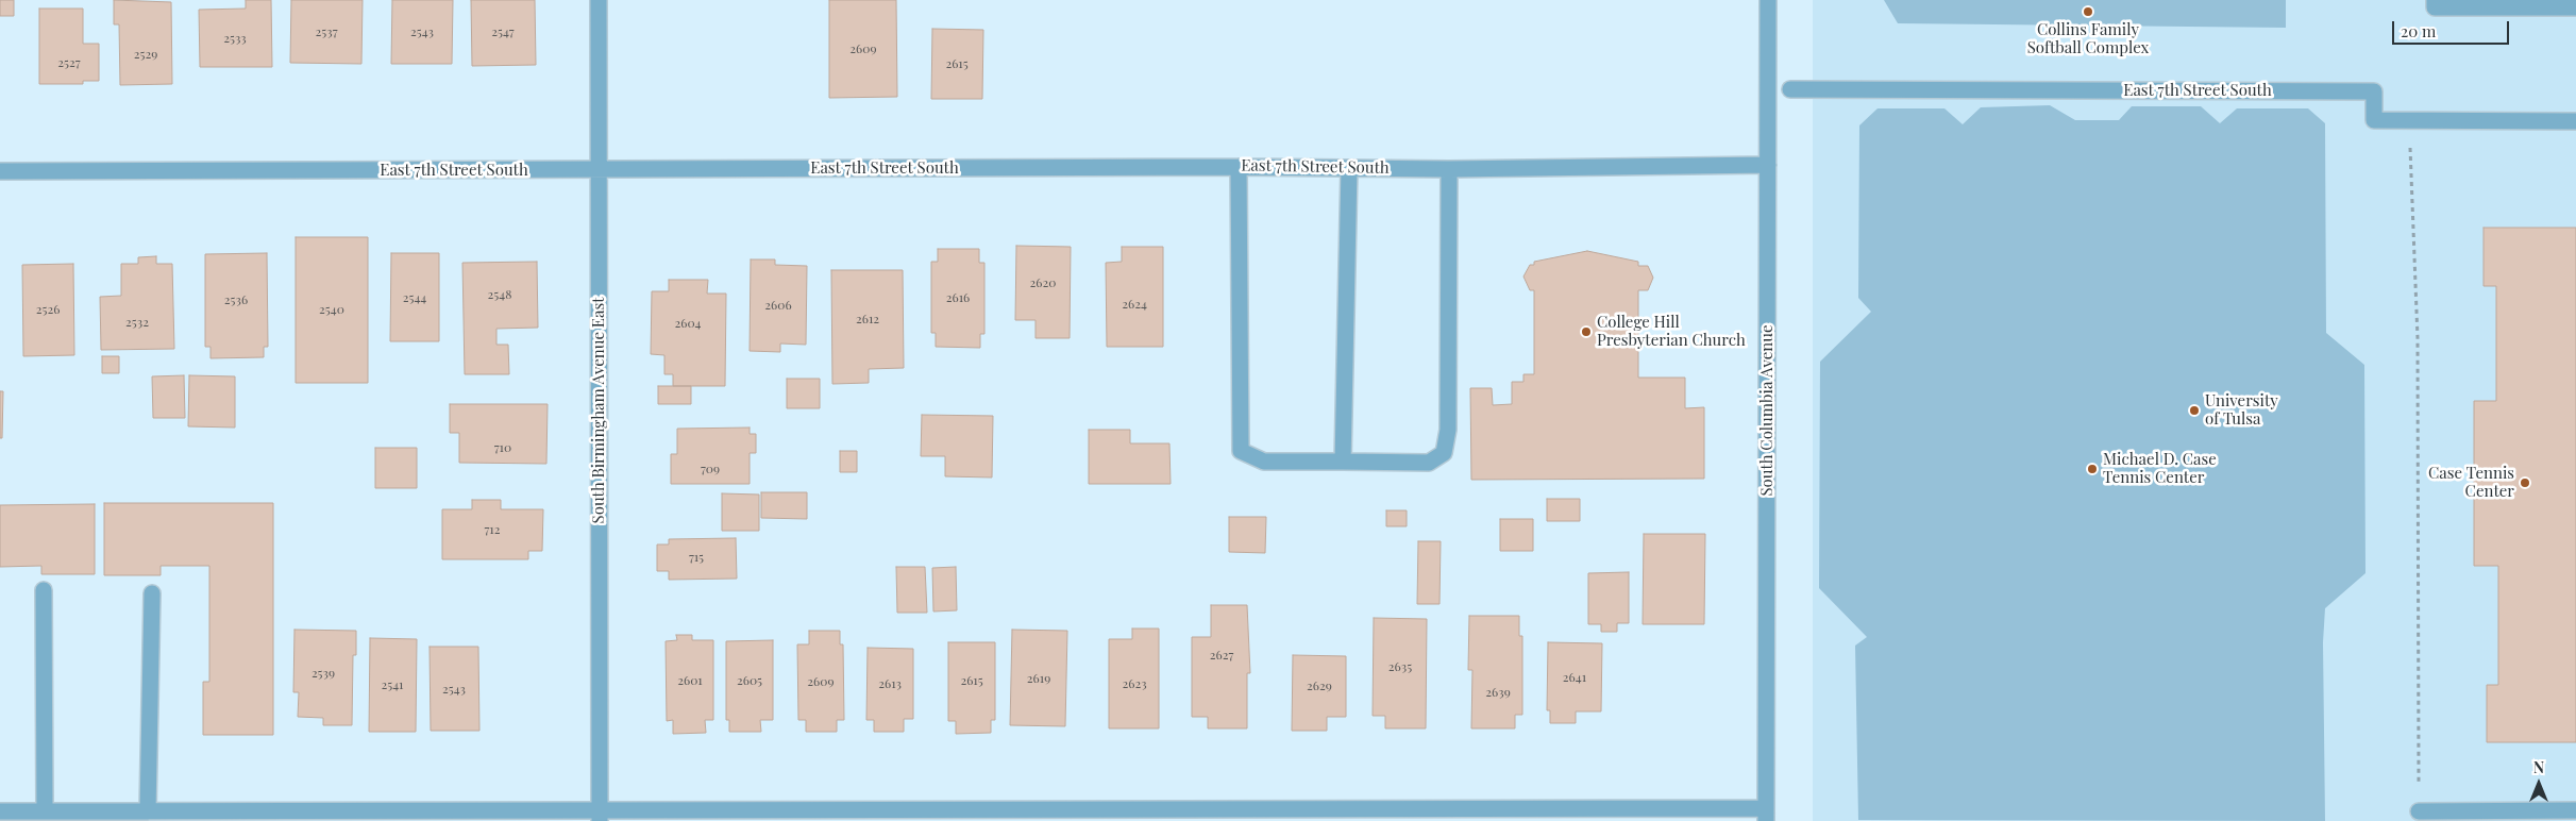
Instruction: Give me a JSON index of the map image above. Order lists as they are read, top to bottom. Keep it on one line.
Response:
{"streets":{"street":["East 7th Street South","South Birmingham Avenue East","South Columbia Avenue"]},"crossings":[["East 7th Street South","South Birmingham Avenue East"],["East 7th Street South","South Columbia Avenue"]],"places":["Collins Family Softball Complex","College Hill Presbyterian Church","University of Tulsa","Michael D. Case Tennis Center","Case Tennis Center"],"house_numbers":["2537","2543","2547","2533","2609","2529","2527","2615","2620","2548","2544","2616","2536","2624","2606","2526","2540","2612","2532","2604","710","709","712","715","2627","2635","2539","2641","2619","2601","2605","2615","2609","2613","2623","2541","2629","2543","2639"],"scale_bar":"20 m","north":"top"}
